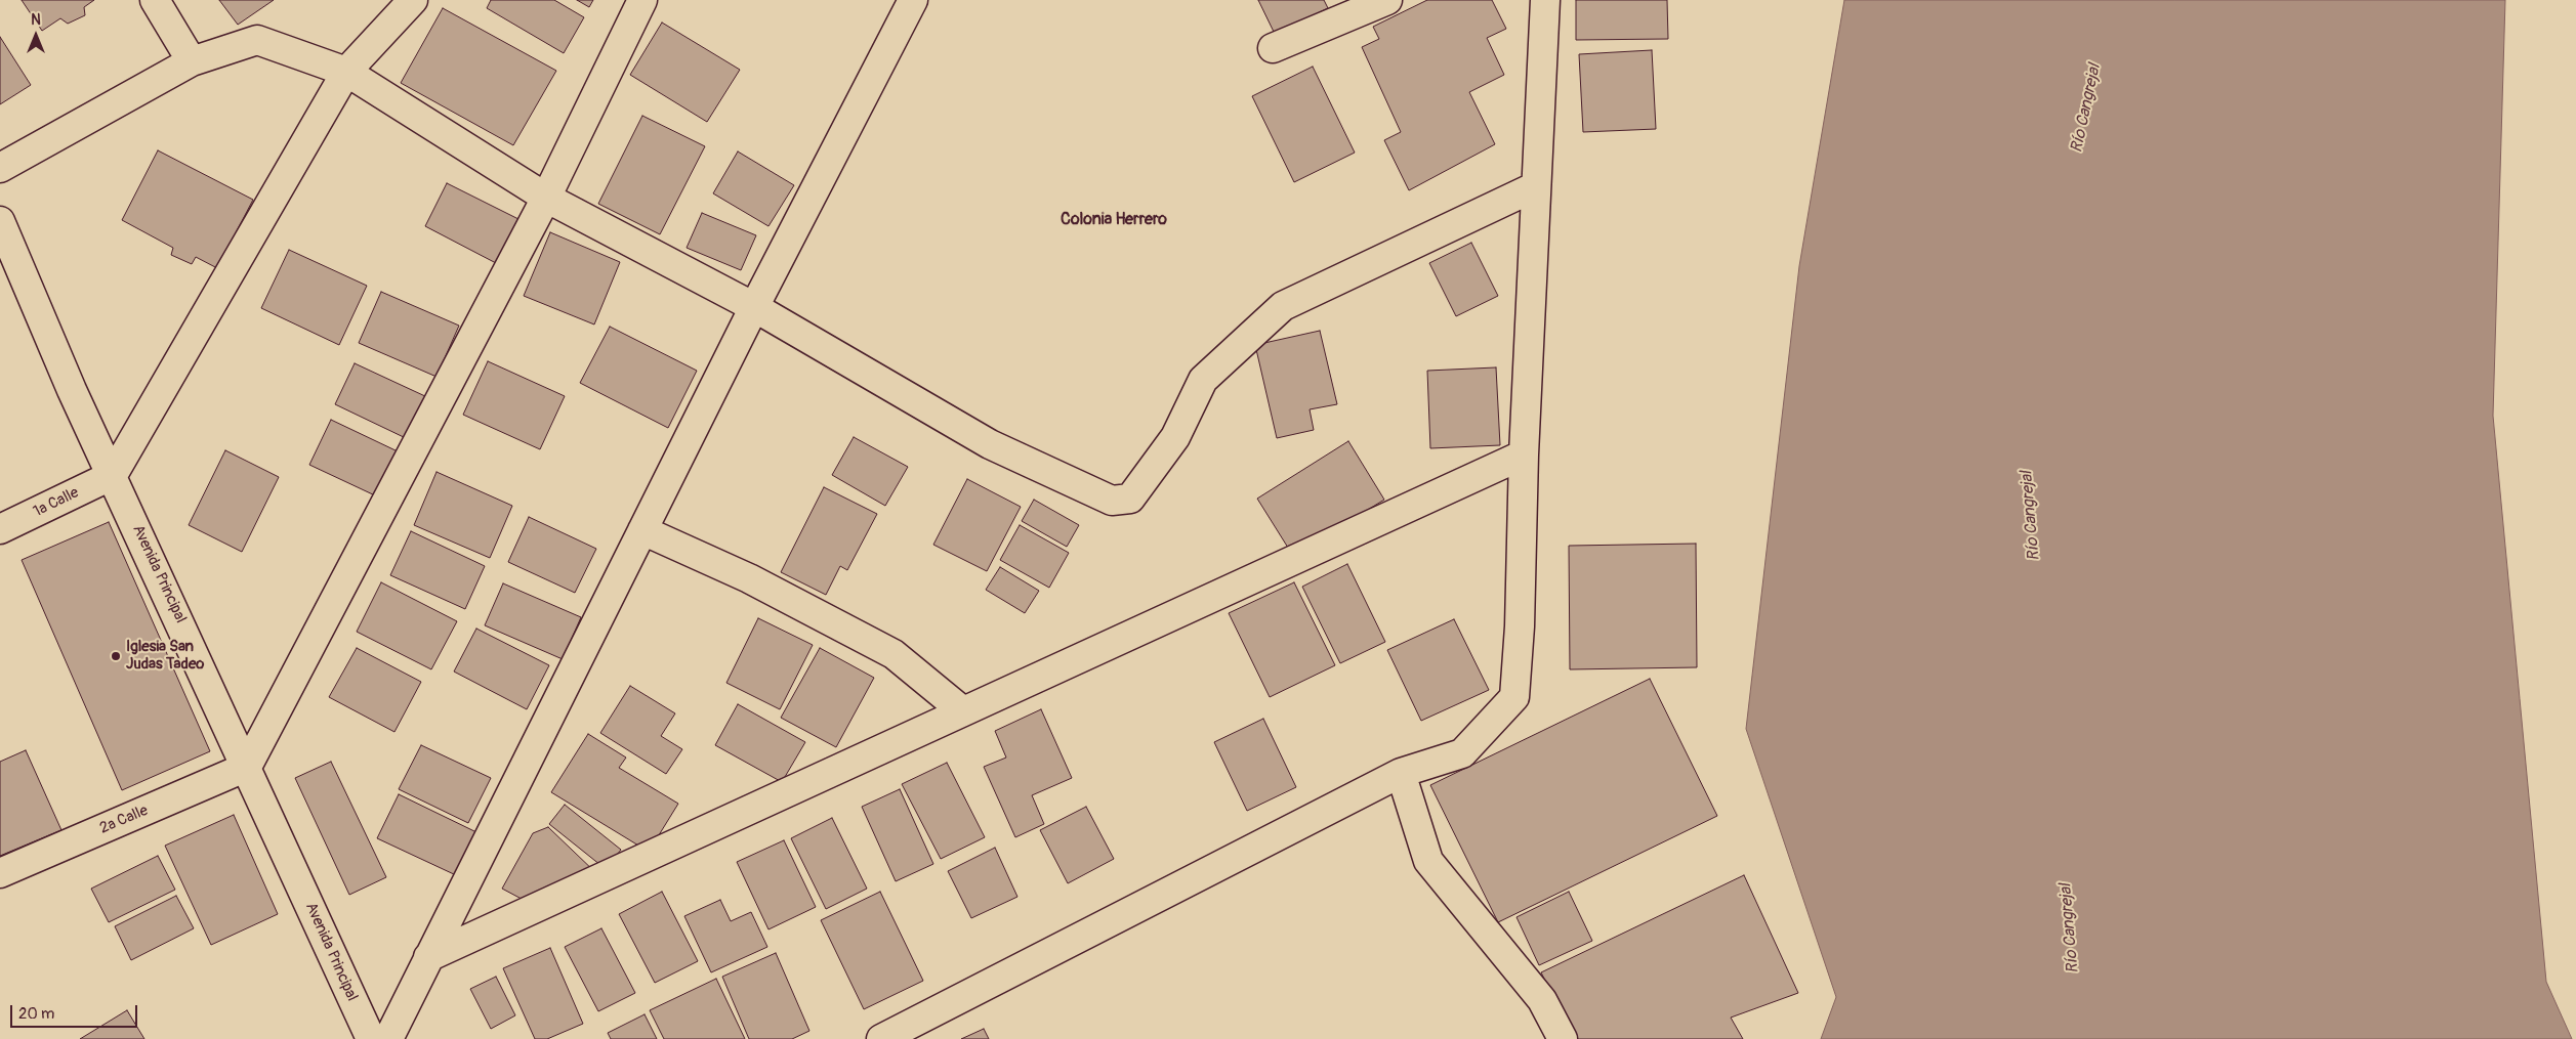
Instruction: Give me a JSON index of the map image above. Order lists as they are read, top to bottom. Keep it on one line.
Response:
{"streets":{"street":["1a Calle","Avenida Principal","2a Calle"]},"crossings":[["1a Calle","Avenida Principal"],["Avenida Principal","2a Calle"]],"districts":["Colonia Herrero"],"water":["Río Cangrejal"],"places":["Iglesia San Judas Tadeo"],"scale_bar":"20 m","north":"top"}
